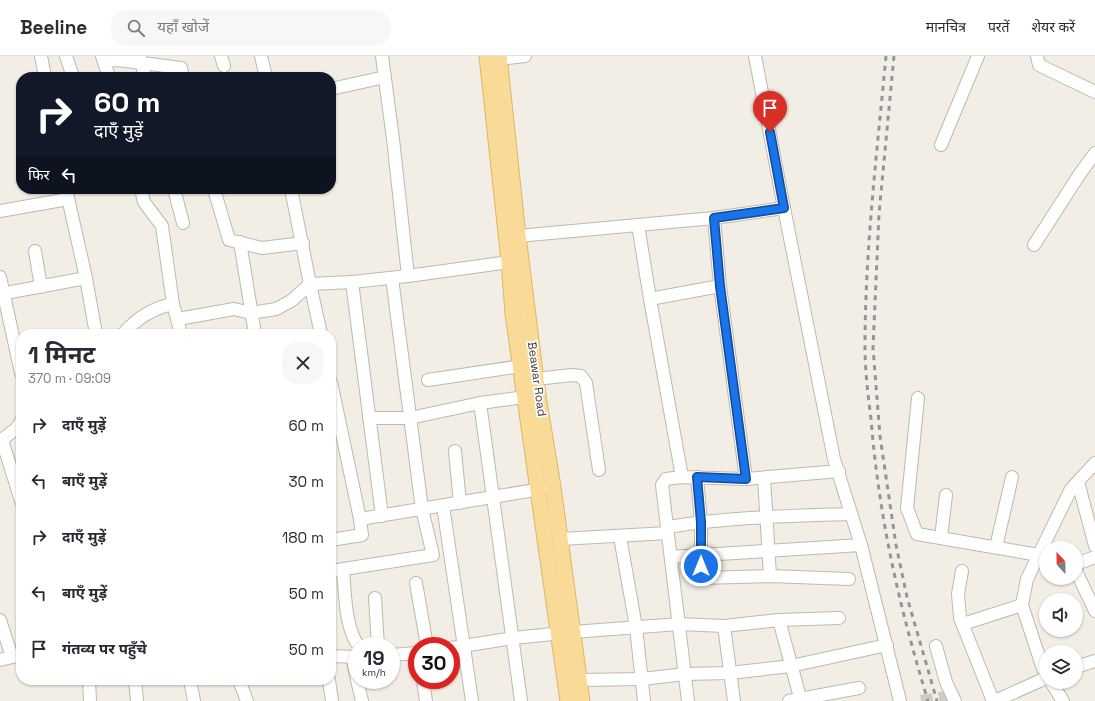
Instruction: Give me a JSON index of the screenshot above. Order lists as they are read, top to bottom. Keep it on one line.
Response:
{"streets":{"main road":["Beawar Road"]},"north":"top","page":{"header":"Beeline","search":"यहाँ खोजें","nav":["मानचित्र","परतें","शेयर करें"],"turn":["60 m","दाएँ मुड़ें"],"then":"फिर","heading":["1 मिनट","370 m · 09:09"],"list":[{"name":"दाएँ मुड़ें","value":"60 m"},{"name":"बाएँ मुड़ें","value":"30 m"},{"name":"दाएँ मुड़ें","value":"180 m"},{"name":"बाएँ मुड़ें","value":"50 m"},{"name":"गंतव्य पर पहुँचे","value":"50 m"}],"speed":"19 km/h","limit":"30"}}
